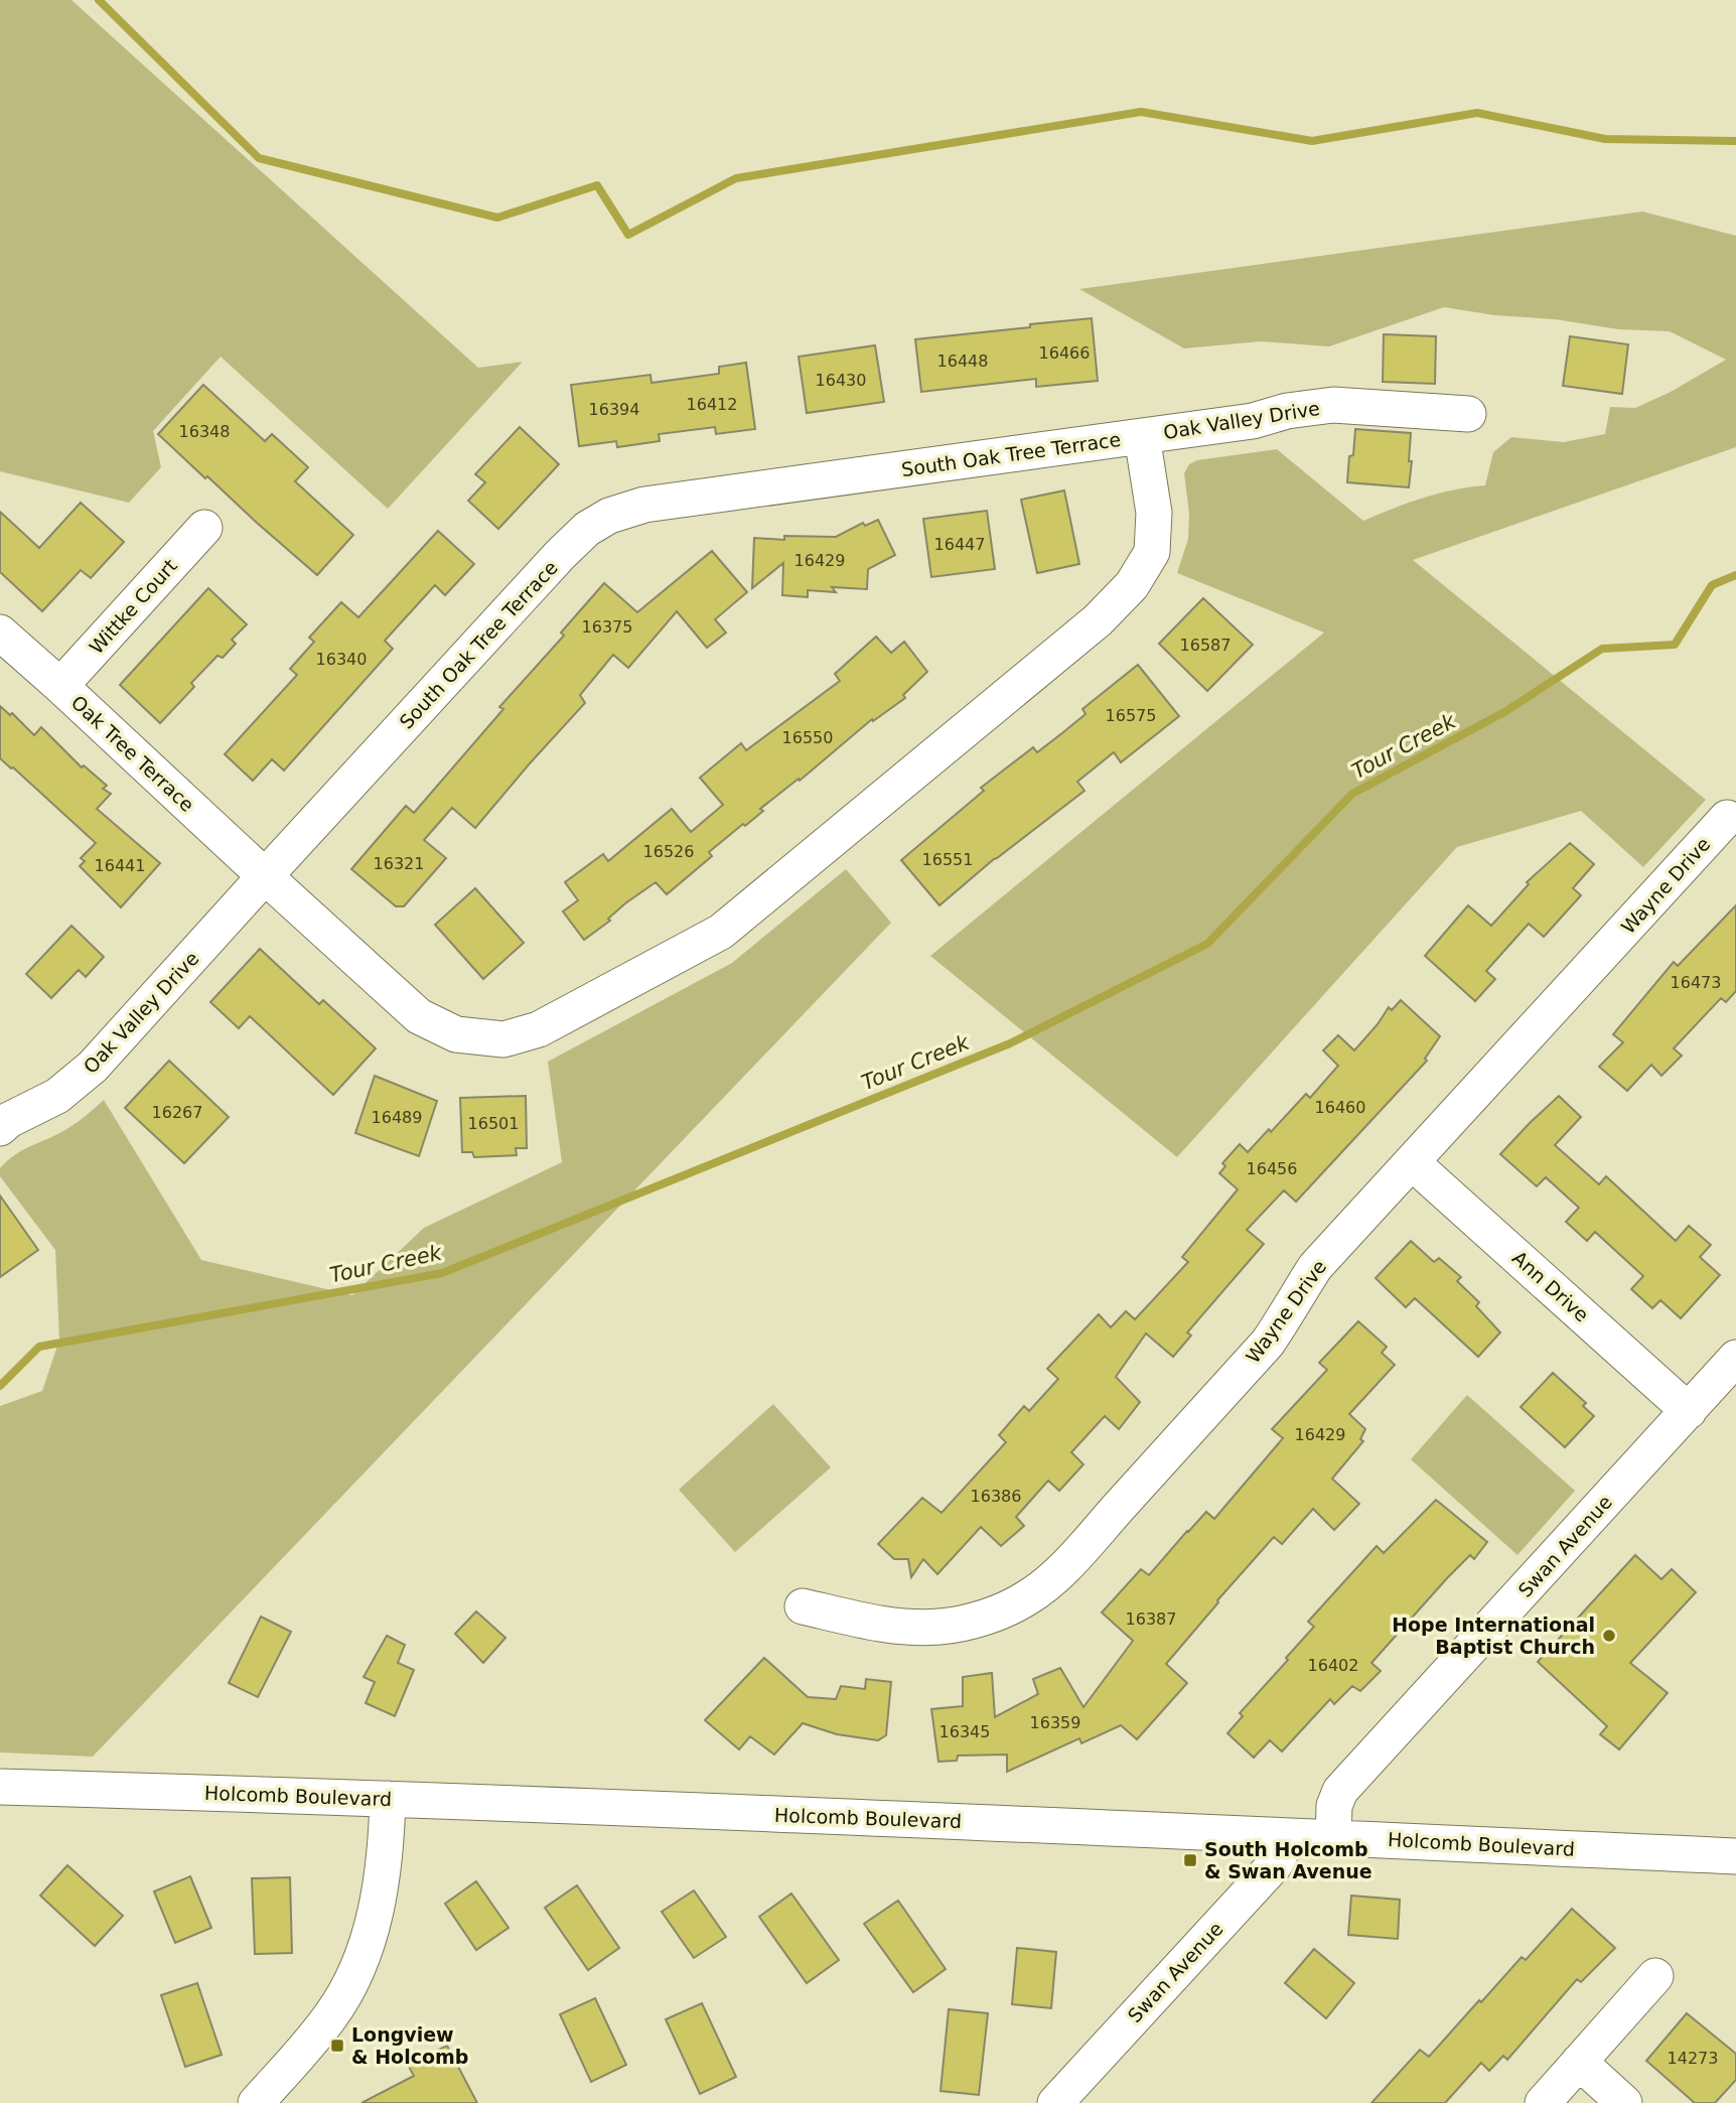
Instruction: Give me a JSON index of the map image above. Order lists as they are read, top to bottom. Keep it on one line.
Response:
{"streets":{"street":["Oak Valley Drive","South Oak Tree Terrace","Wittke Court","Oak Tree Terrace","Wayne Drive","Ann Drive","Swan Avenue","Holcomb Boulevard"]},"crossings":[["Oak Valley Drive","South Oak Tree Terrace"],["Oak Valley Drive","Oak Tree Terrace"],["South Oak Tree Terrace","Oak Tree Terrace"],["Wittke Court","Oak Tree Terrace"],["Wayne Drive","Ann Drive"],["Ann Drive","Swan Avenue"],["Swan Avenue","Holcomb Boulevard"]],"water":["Tour Creek"],"places":{"other":["Hope International Baptist Church"],"transit":["South Holcomb & Swan Avenue","Longview & Holcomb"]},"house_numbers":["16466","16448","16430","16412","16394","16348","16447","16429","16375","16587","16340","16575","16550","16526","16551","16321","16441","16473","16460","16267","16489","16501","16456","16429","16386","16387","16402","16359","16345","14273"]}
